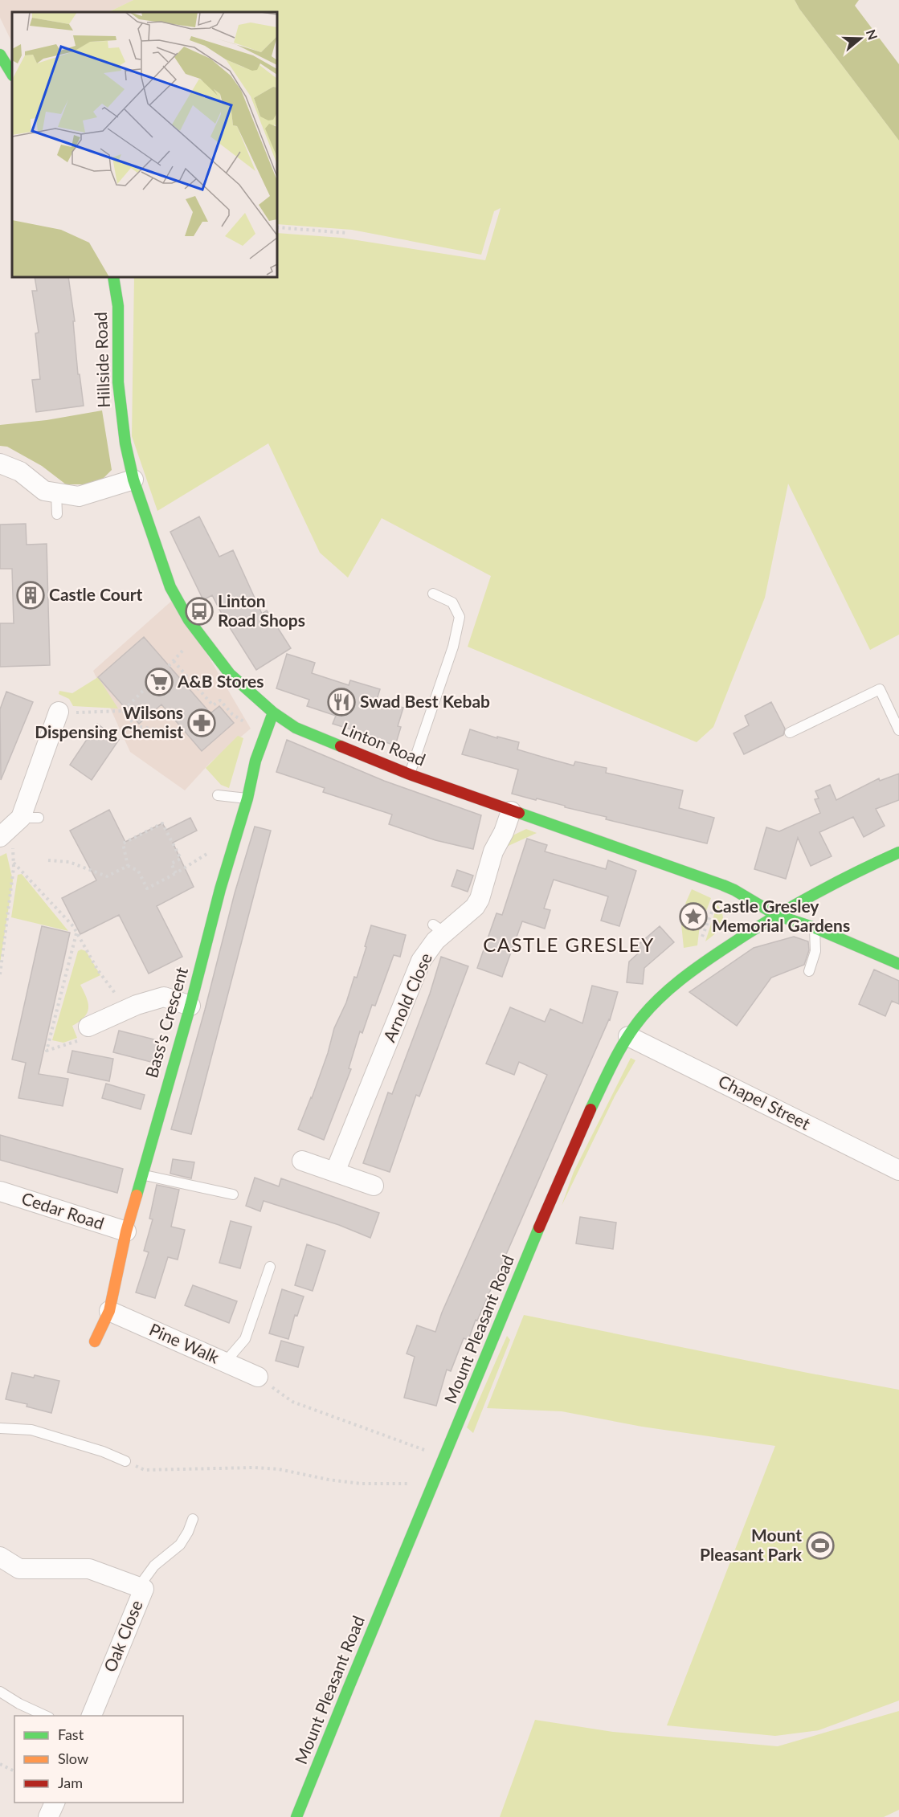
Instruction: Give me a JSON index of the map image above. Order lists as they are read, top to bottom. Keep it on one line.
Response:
{"streets":{"street":["Hillside Road","Linton Road","Arnold Close","Bass's Crescent","Chapel Street","Cedar Road","Mount Pleasant Road","Pine Walk","Oak Close"]},"crossings":[["Hillside Road","Linton Road"],["Linton Road","Arnold Close"],["Linton Road","Bass's Crescent"],["Linton Road","Mount Pleasant Road"],["Bass's Crescent","Cedar Road"],["Bass's Crescent","Pine Walk"],["Chapel Street","Mount Pleasant Road"]],"districts":["CASTLE GRESLEY"],"places":{"building":["Castle Court"],"bus stop":["Linton Road Shops"],"supermarket":["A&B Stores"],"restaurant":["Swad Best Kebab"],"pharmacy":["Wilsons Dispensing Chemist"],"place":["Castle Gresley Memorial Gardens"],"sports":["Mount Pleasant Park"]},"legend":["Fast","Slow","Jam"],"north":"right"}
